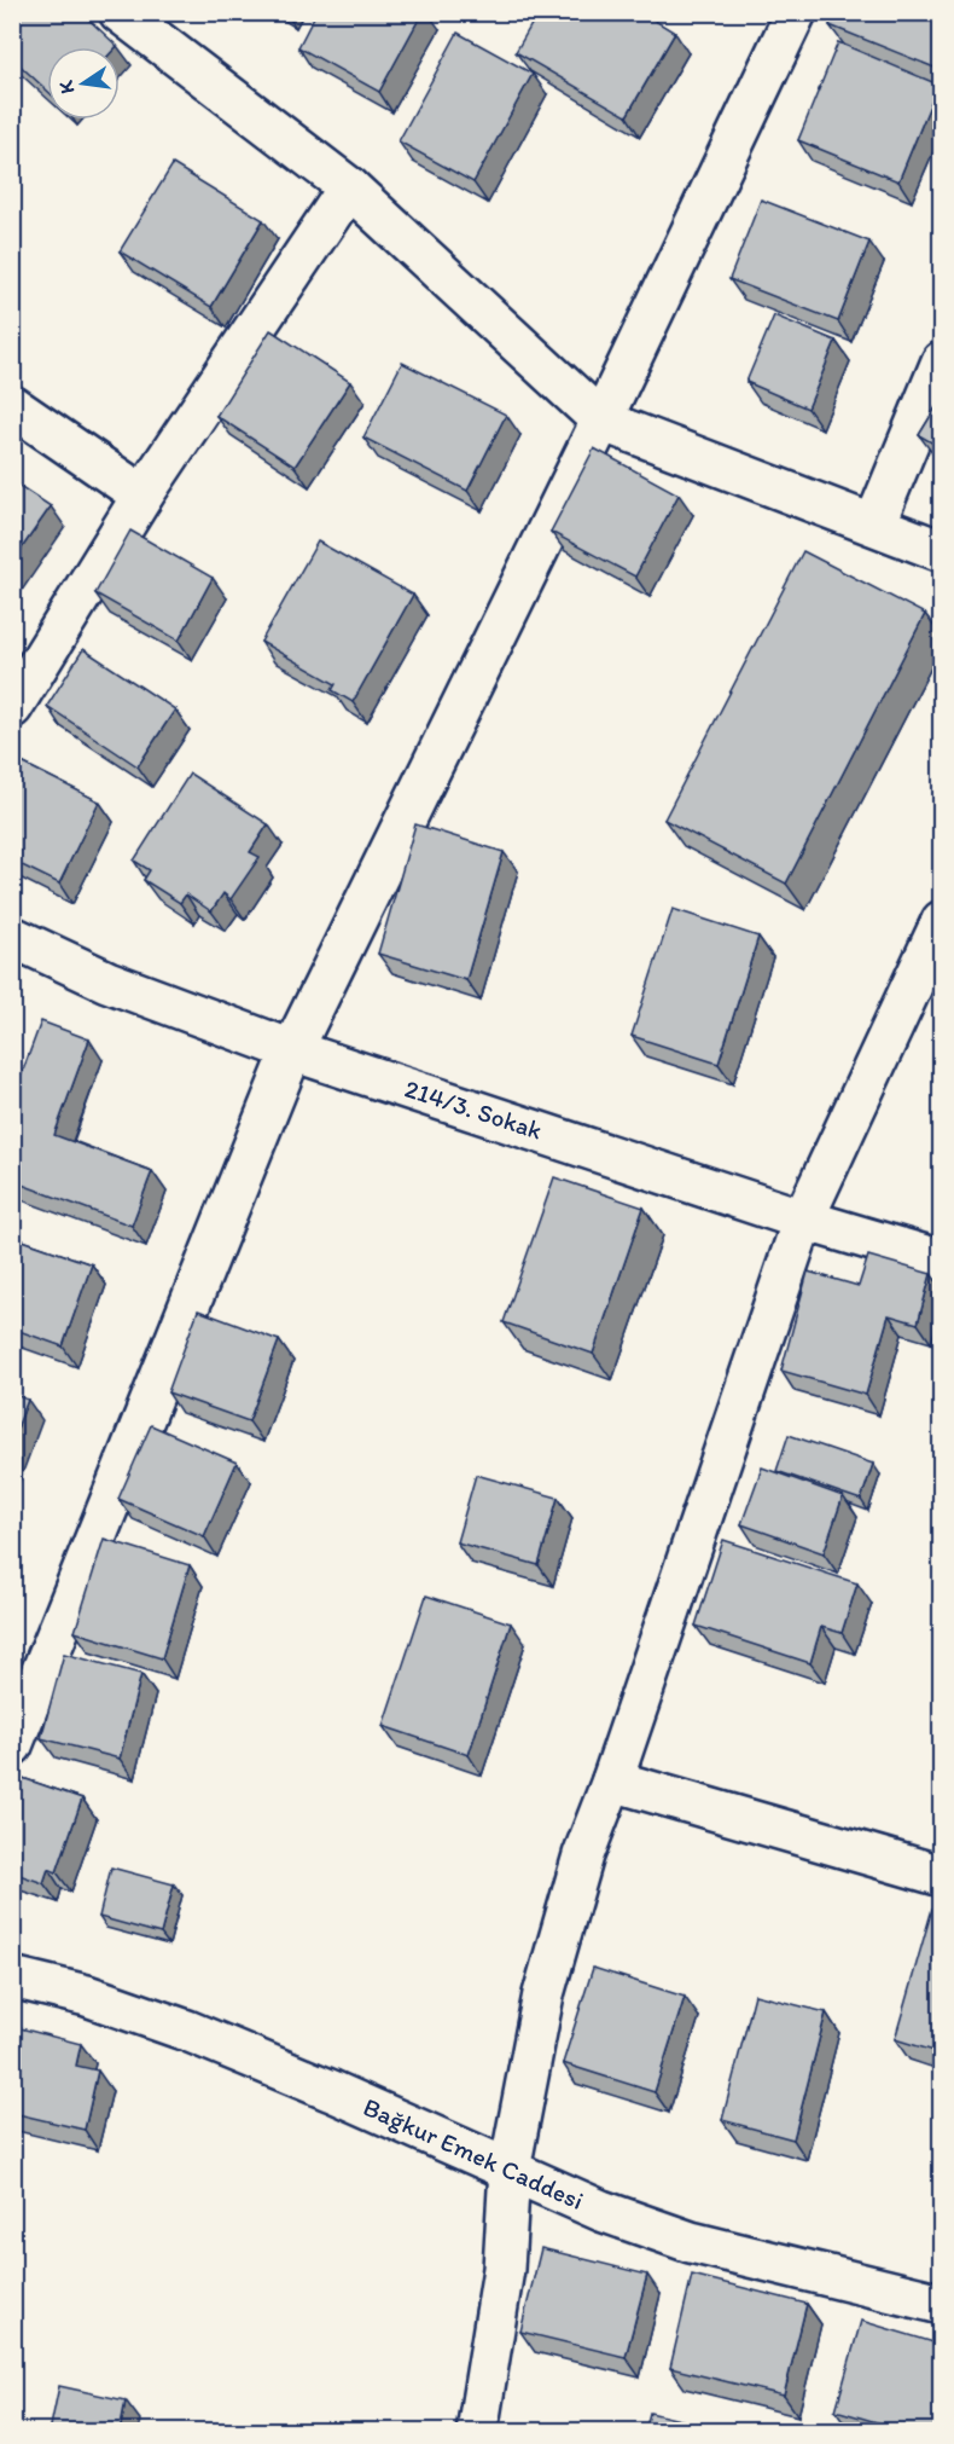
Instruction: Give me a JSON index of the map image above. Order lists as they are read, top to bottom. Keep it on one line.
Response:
{"streets":{"street":["214/3. Sokak","Bağkur Emek Caddesi"]},"north":"left"}
